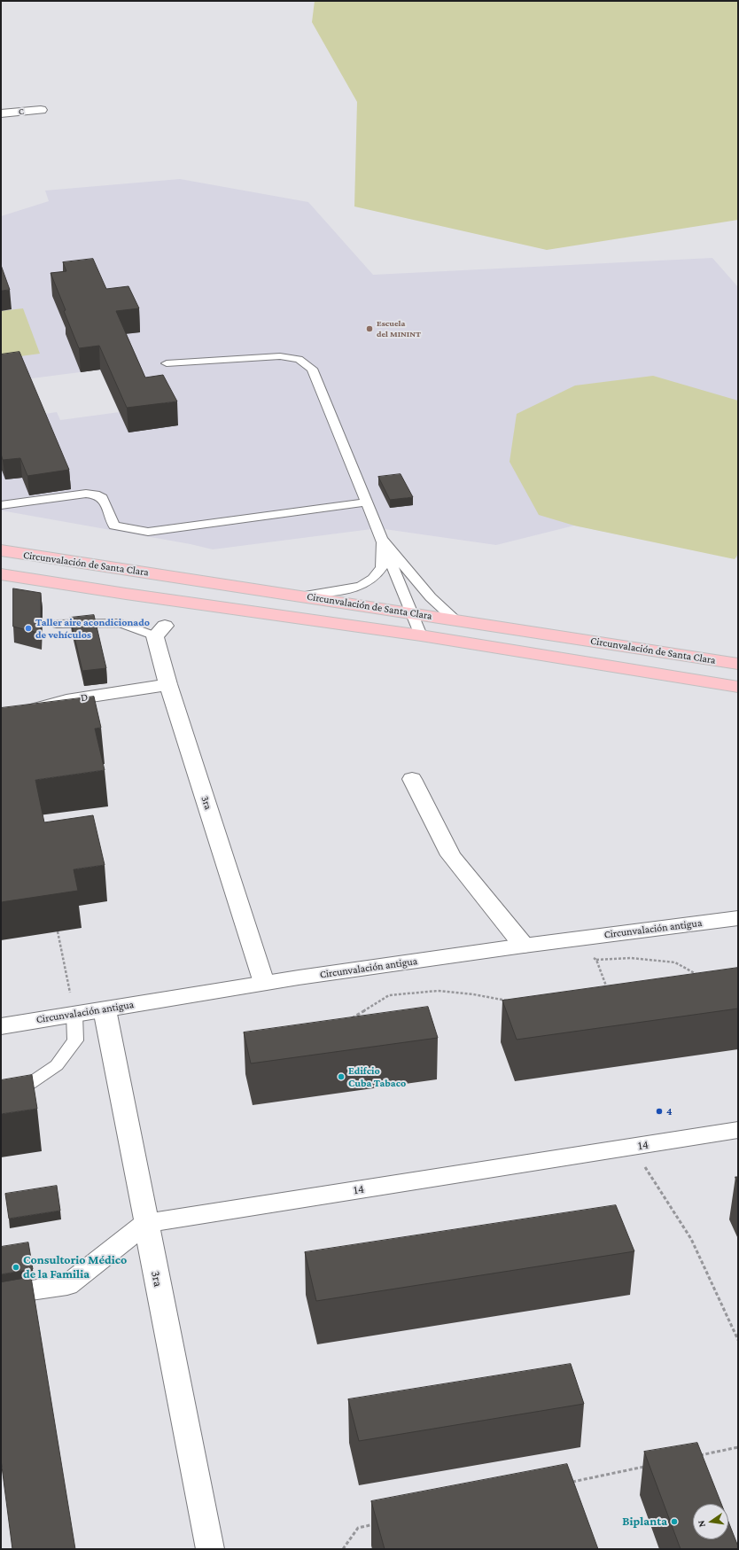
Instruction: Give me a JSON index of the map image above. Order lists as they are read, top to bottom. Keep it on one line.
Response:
{"streets":{"highway":["Circunvalación de Santa Clara"],"street":["C","D","3ra","Circunvalación antigua","14"]},"crossings":[["D","3ra"],["3ra","Circunvalación antigua"],["3ra","14"]],"places":["Escuela del MININT","Taller aire acondicionado de vehículos","Edifcio Cuba Tabaco","4","Consultorio Médico de la Familia","Biplanta"],"north":"left"}
